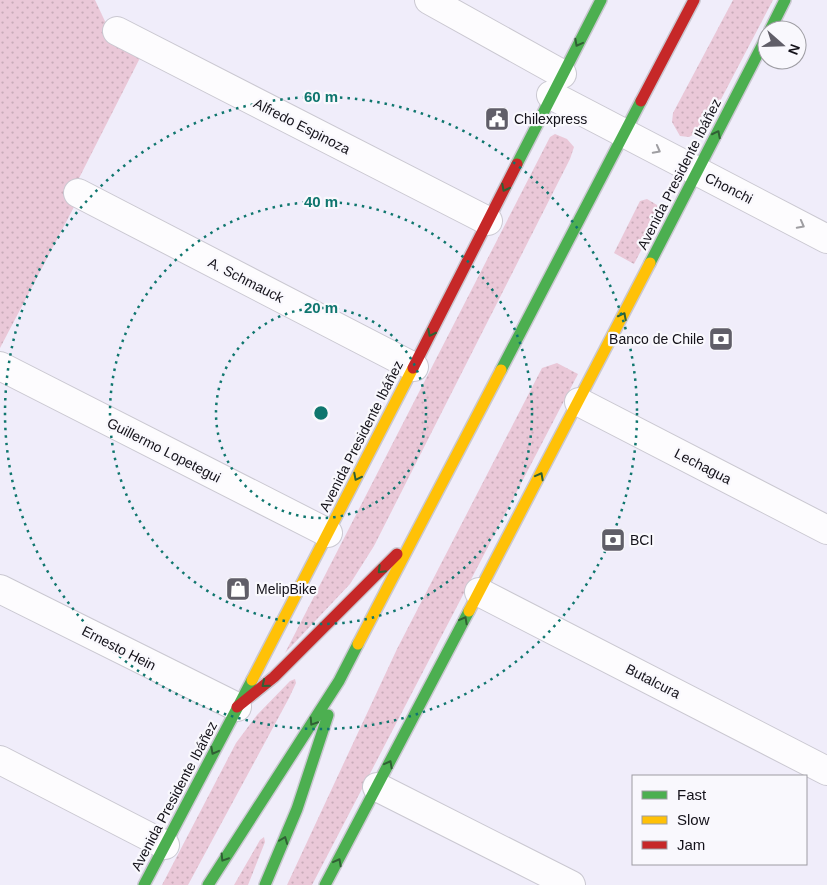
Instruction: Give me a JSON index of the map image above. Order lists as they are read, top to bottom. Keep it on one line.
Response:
{"streets":{"street":["Alfredo Espinoza","Avenida Presidente Ibáñez","Chonchi","A. Schmauck","Guillermo Lopetegui","Lechagua","Ernesto Hein","Butalcura"]},"crossings":[["Alfredo Espinoza","Avenida Presidente Ibáñez"],["Avenida Presidente Ibáñez","Chonchi"],["Avenida Presidente Ibáñez","A. Schmauck"],["Avenida Presidente Ibáñez","Guillermo Lopetegui"],["Avenida Presidente Ibáñez","Lechagua"],["Avenida Presidente Ibáñez","Ernesto Hein"],["Avenida Presidente Ibáñez","Butalcura"]],"one_way":["Chonchi"],"places":{"public building":["Chilexpress"],"bank":["Banco de Chile","BCI"],"shop":["MelipBike"]},"legend":["Fast","Slow","Jam"],"north":"right","rings":["60 m","40 m","20 m"]}
